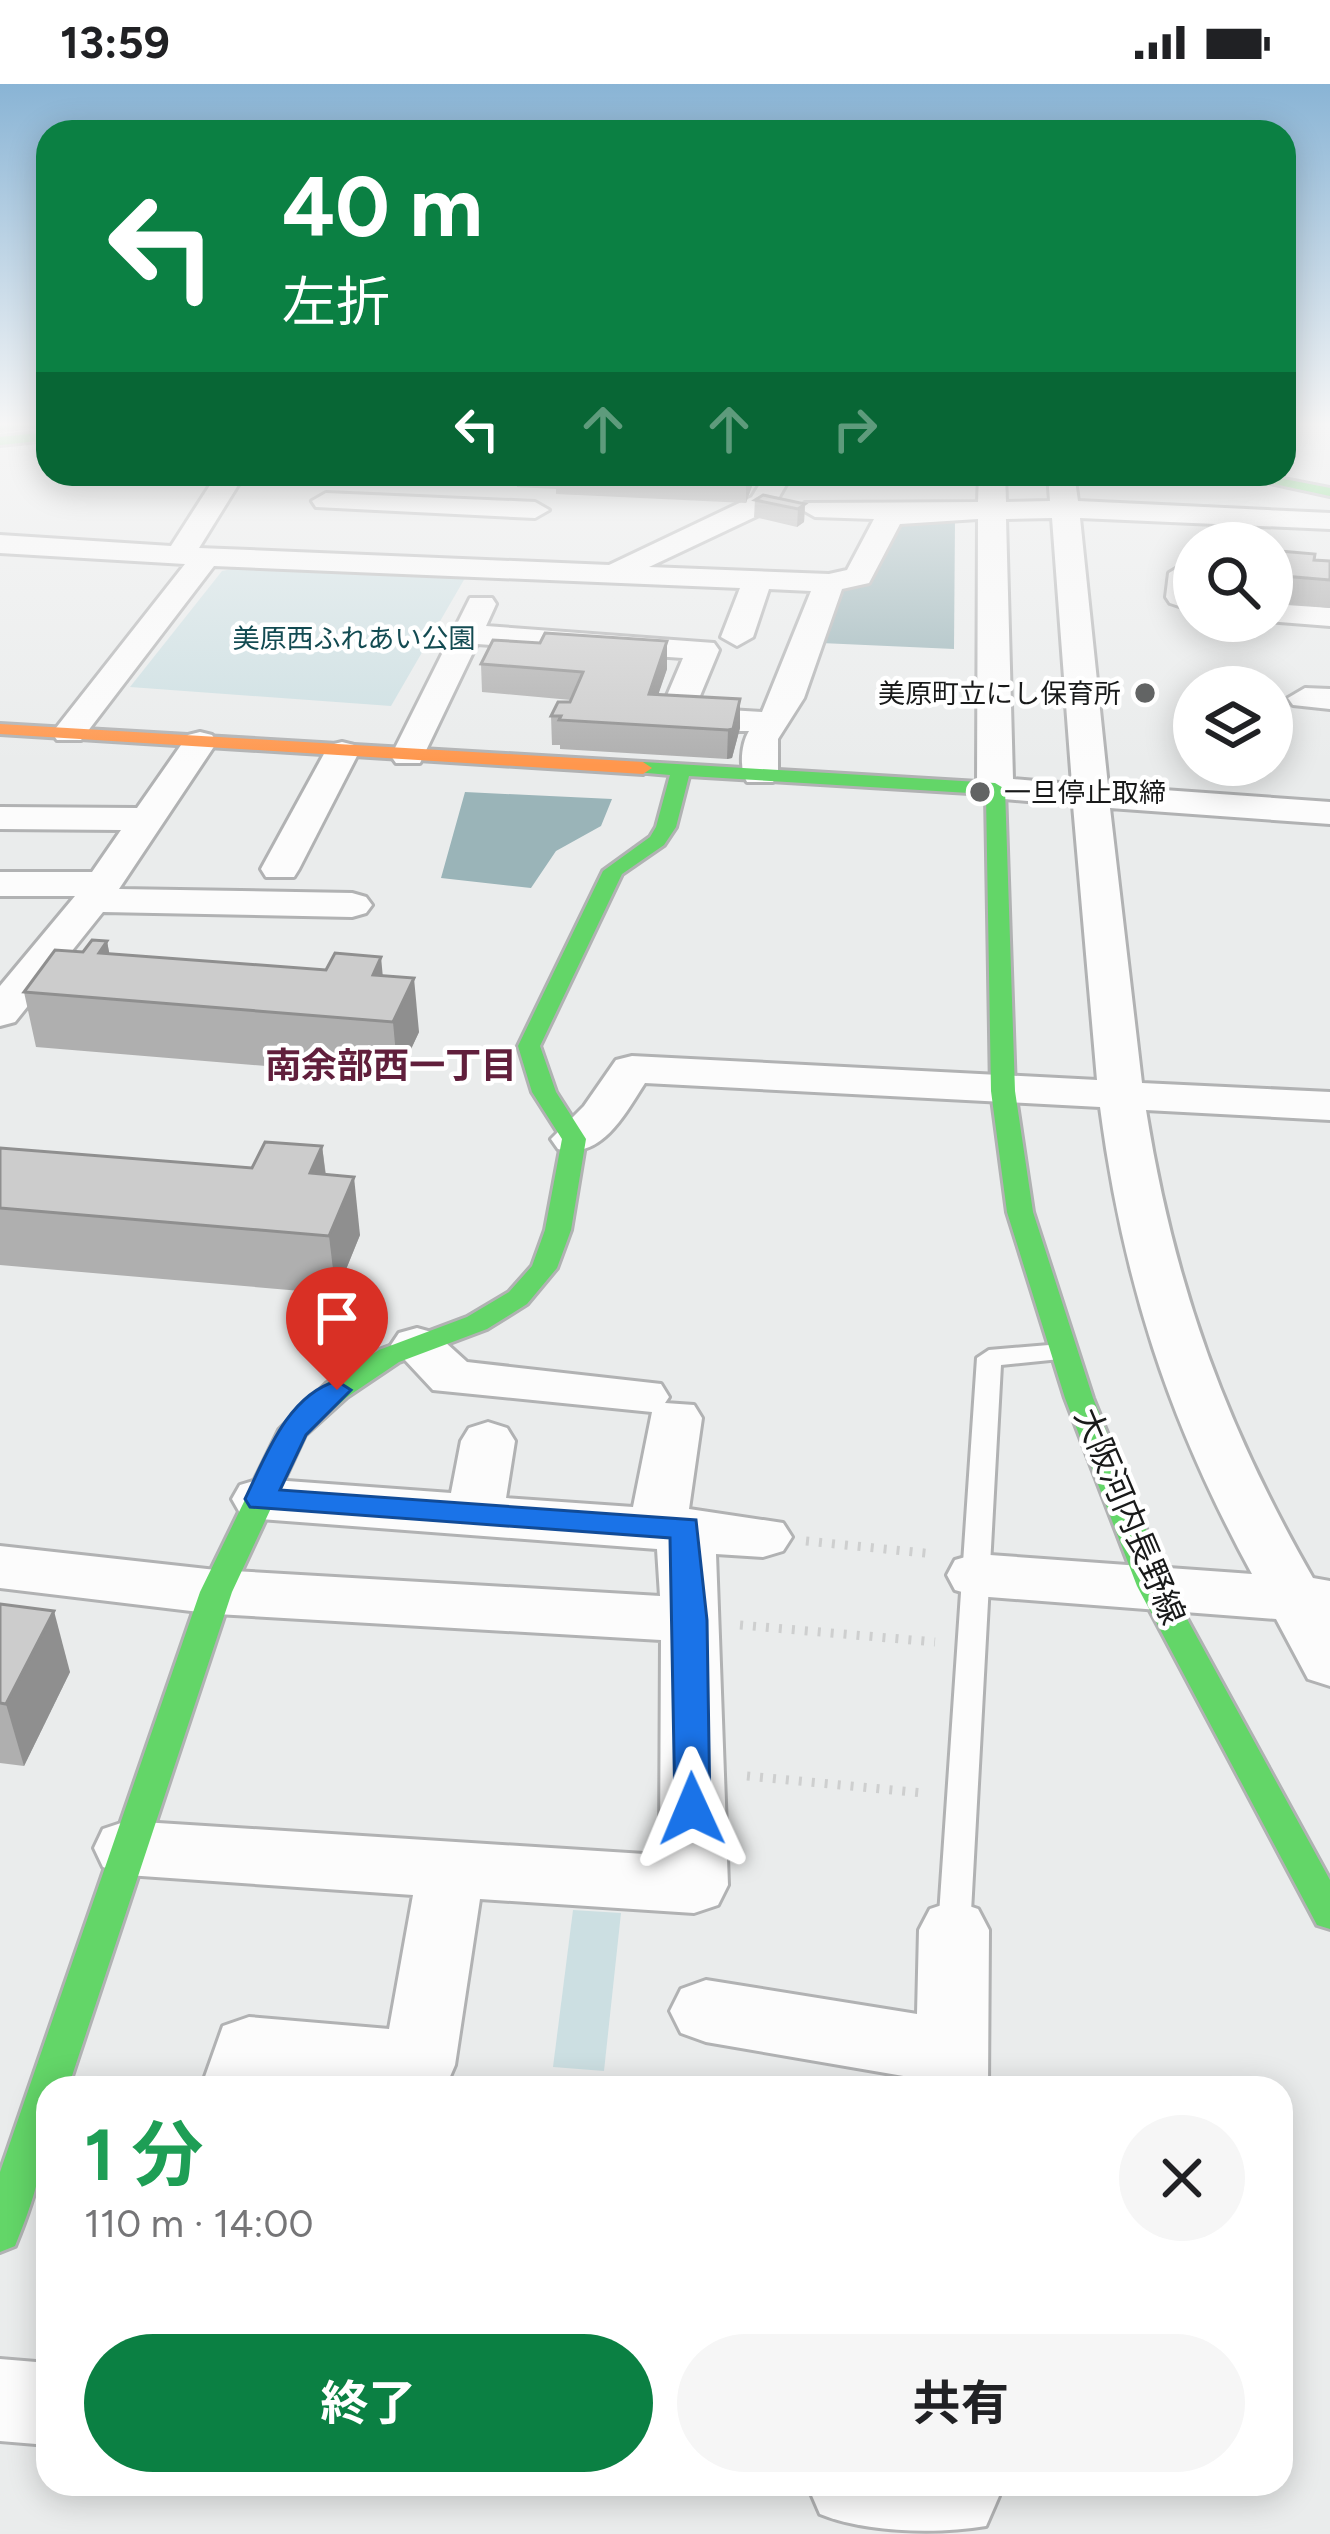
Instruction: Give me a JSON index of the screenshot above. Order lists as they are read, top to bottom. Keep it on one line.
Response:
{"streets":{"main road":["大阪河内長野線"]},"districts":["南余部西一丁目"],"parks":["美原西ふれあい公園"],"places":["美原町立にし保育所","一旦停止取締"],"page":{"status":"13:59","turn":["40 m","左折"],"heading":["1 分","110 m · 14:00"],"buttons":["終了","共有"]}}
